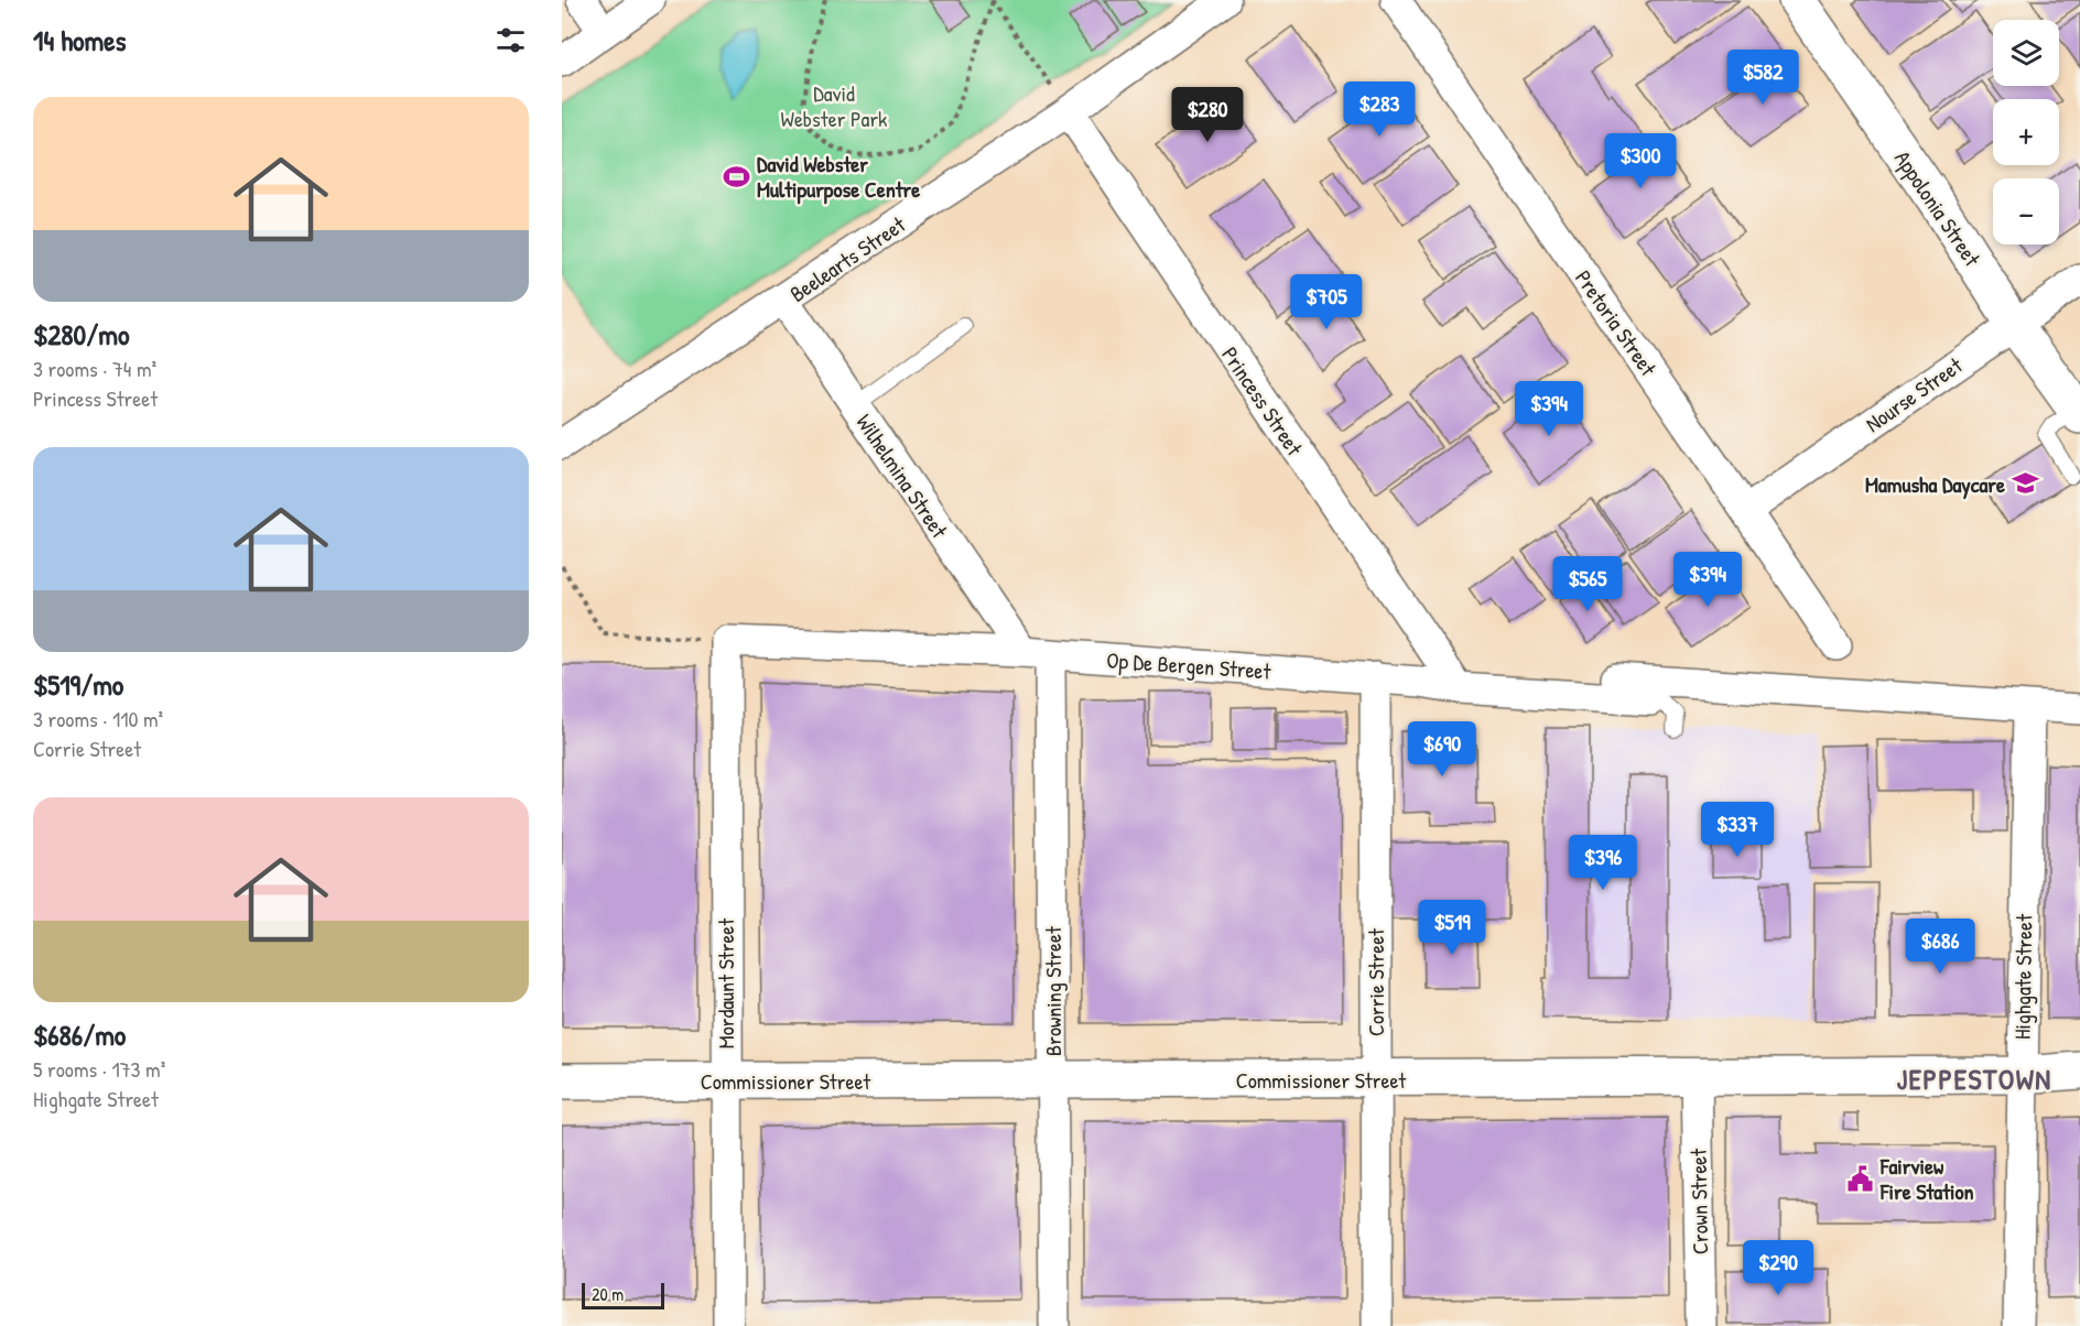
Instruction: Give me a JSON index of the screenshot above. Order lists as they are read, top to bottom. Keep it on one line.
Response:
{"streets":{"main road":["Appolonia Street","Commissioner Street"],"street":["Beelearts Street","Pretoria Street","Nourse Street","Princess Street","Wilhelmina Street","Op De Bergen Street","Highgate Street","Corrie Street","Mordaunt Street","Browning Street","Crown Street"]},"crossings":[["Appolonia Street","Nourse Street"],["Beelearts Street","Princess Street"],["Beelearts Street","Wilhelmina Street"],["Pretoria Street","Nourse Street"],["Princess Street","Op De Bergen Street"],["Wilhelmina Street","Op De Bergen Street"],["Wilhelmina Street","Browning Street"],["Op De Bergen Street","Corrie Street"],["Op De Bergen Street","Mordaunt Street"],["Op De Bergen Street","Browning Street"],["Highgate Street","Commissioner Street"],["Corrie Street","Commissioner Street"],["Mordaunt Street","Commissioner Street"],["Browning Street","Commissioner Street"],["Commissioner Street","Crown Street"]],"districts":["JEPPESTOWN"],"parks":["David Webster Park"],"places":{"sports":["David Webster Multipurpose Centre"],"school or university":["Mamusha Daycare"],"public building":["Fairview Fire Station"]},"scale_bar":"20 m","page":{"heading":"14 homes","map_buttons":["+","−"],"price":["$582","$283","$280","$300","$705","$394","$394","$565","$690","$337","$396","$519","$686","$290"],"list":[{"name":"$280/mo","note":"3 rooms · 74 m² · Princess Street"},{"name":"$519/mo","note":"3 rooms · 110 m² · Corrie Street"},{"name":"$686/mo","note":"5 rooms · 173 m² · Highgate Street"}],"scale":"20 m"}}
